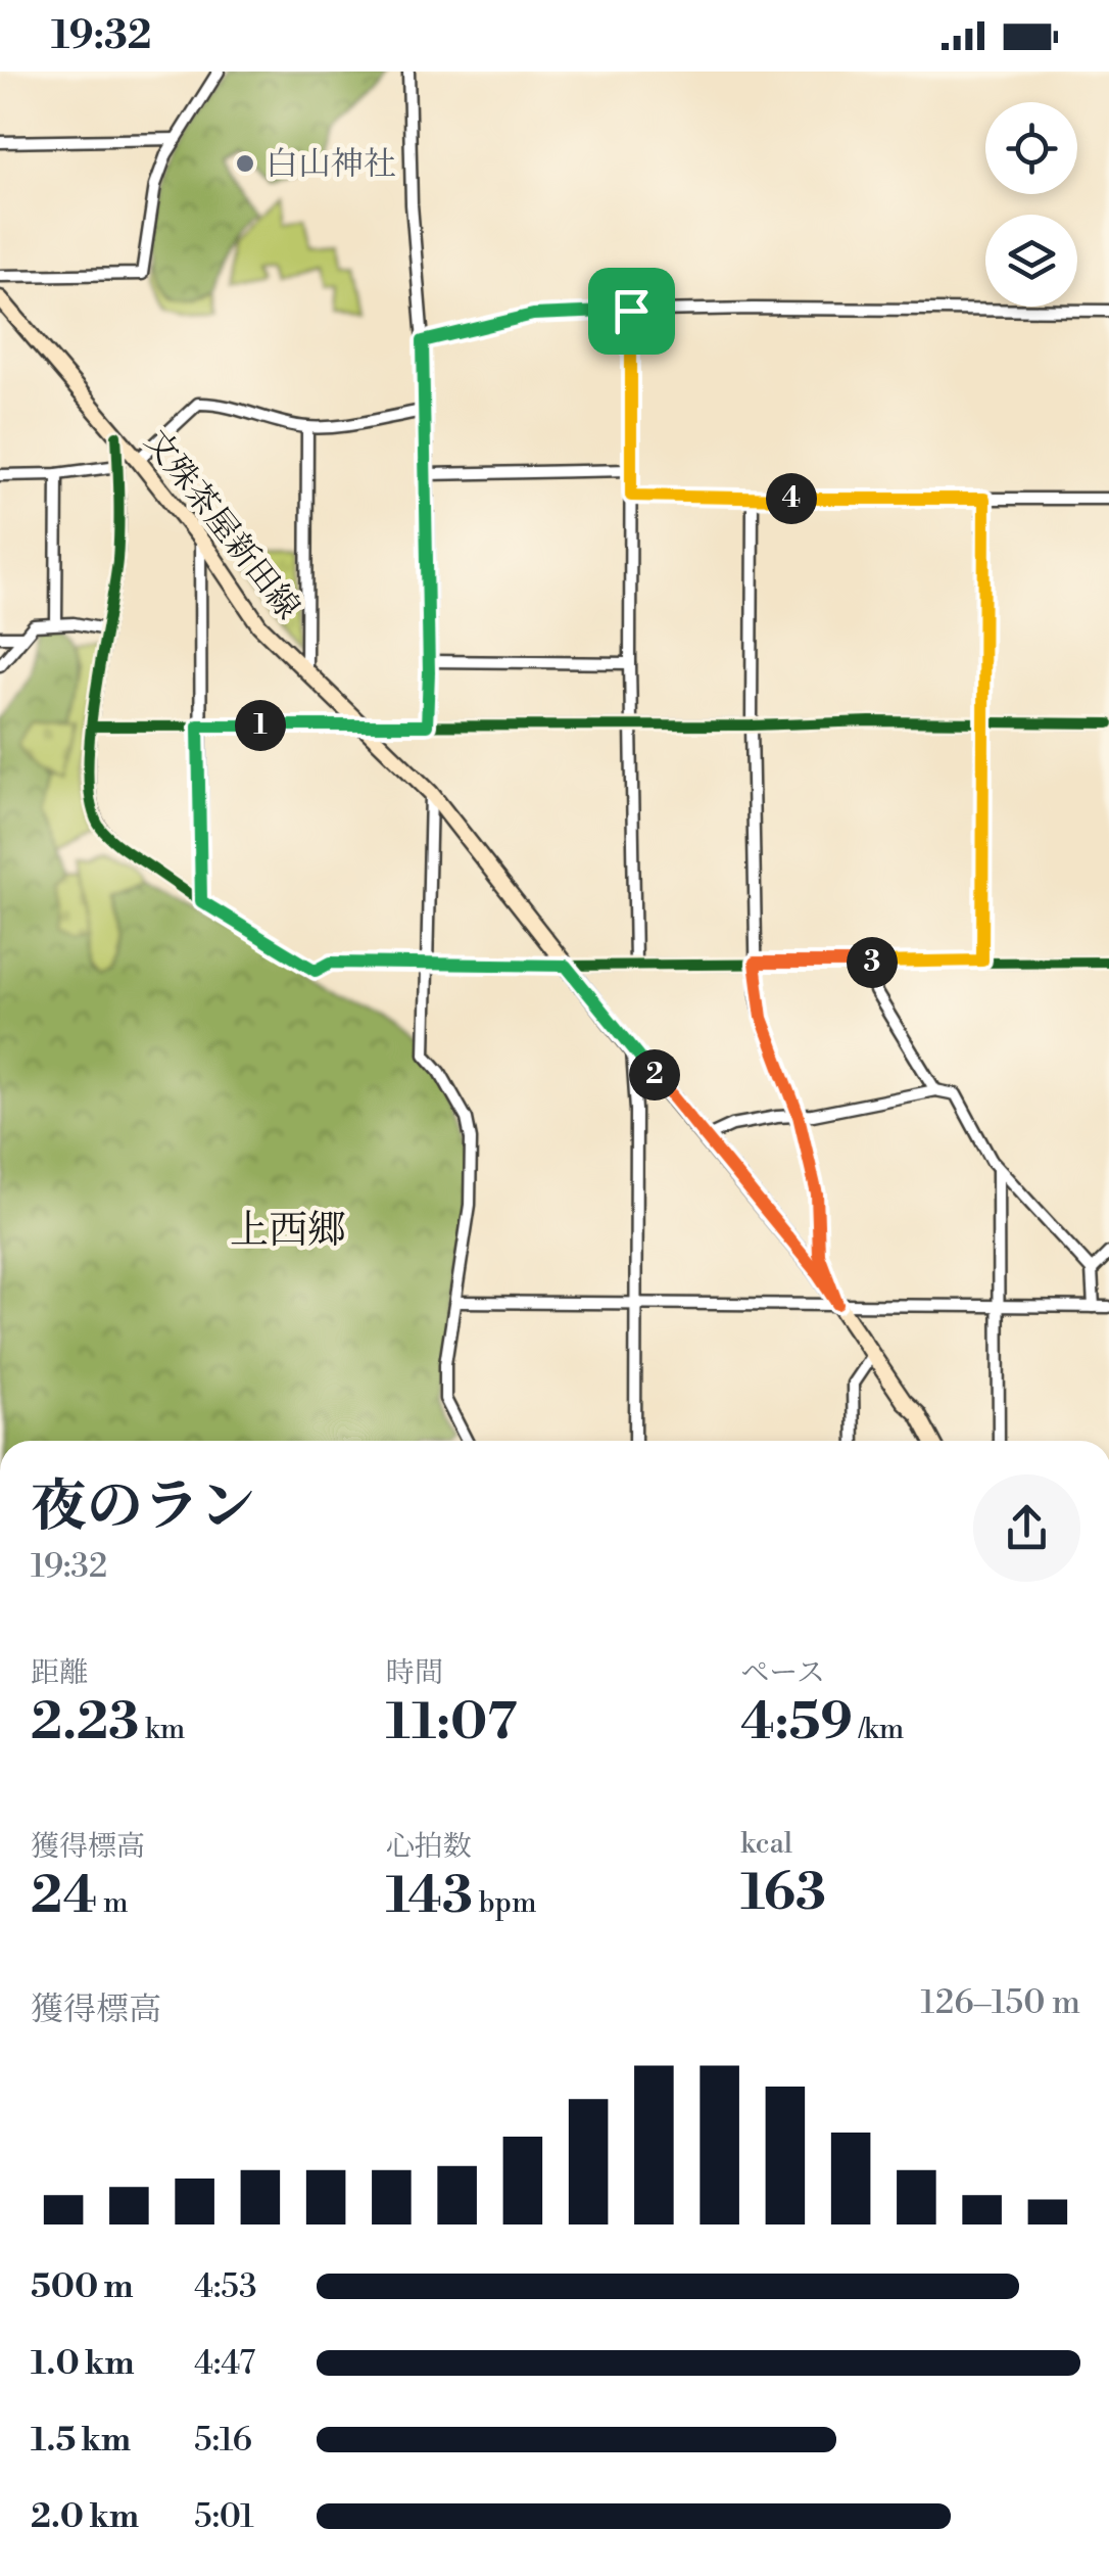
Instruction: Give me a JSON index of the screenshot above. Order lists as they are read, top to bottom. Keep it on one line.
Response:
{"streets":{"main road":["文殊茶屋新田線"]},"districts":["上西郷"],"places":["白山神社"],"page":{"status":"19:32","pins":["4","1","3","2"],"heading":["夜のラン","19:32"],"stats":[["距離","2.23 km"],["時間","11:07"],["ペース","4:59 /km"],["獲得標高","24 m"],["心拍数","143 bpm"],["kcal","163"]],"chart":["獲得標高","126–150 m"],"list":[{"name":"500 m","note":"4:53"},{"name":"1.0 km","note":"4:47"},{"name":"1.5 km","note":"5:16"},{"name":"2.0 km","note":"5:01"}]}}
